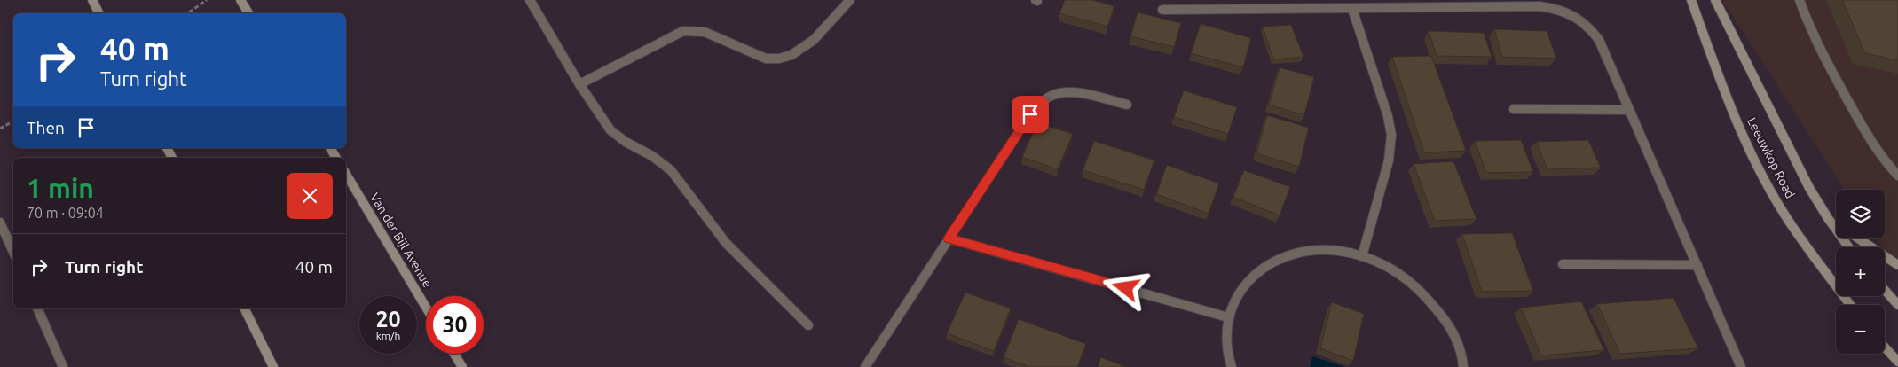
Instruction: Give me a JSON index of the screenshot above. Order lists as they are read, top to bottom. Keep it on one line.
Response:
{"streets":{"street":["Leeuwkop Road","Van der Bijl Avenue"]},"page":{"turn":["40 m","Turn right"],"then":"Then","heading":["1 min","70 m · 09:04"],"map_buttons":["+","−"],"list":[{"name":"Turn right","value":"40 m"}],"speed":"20 km/h","limit":"30"}}
